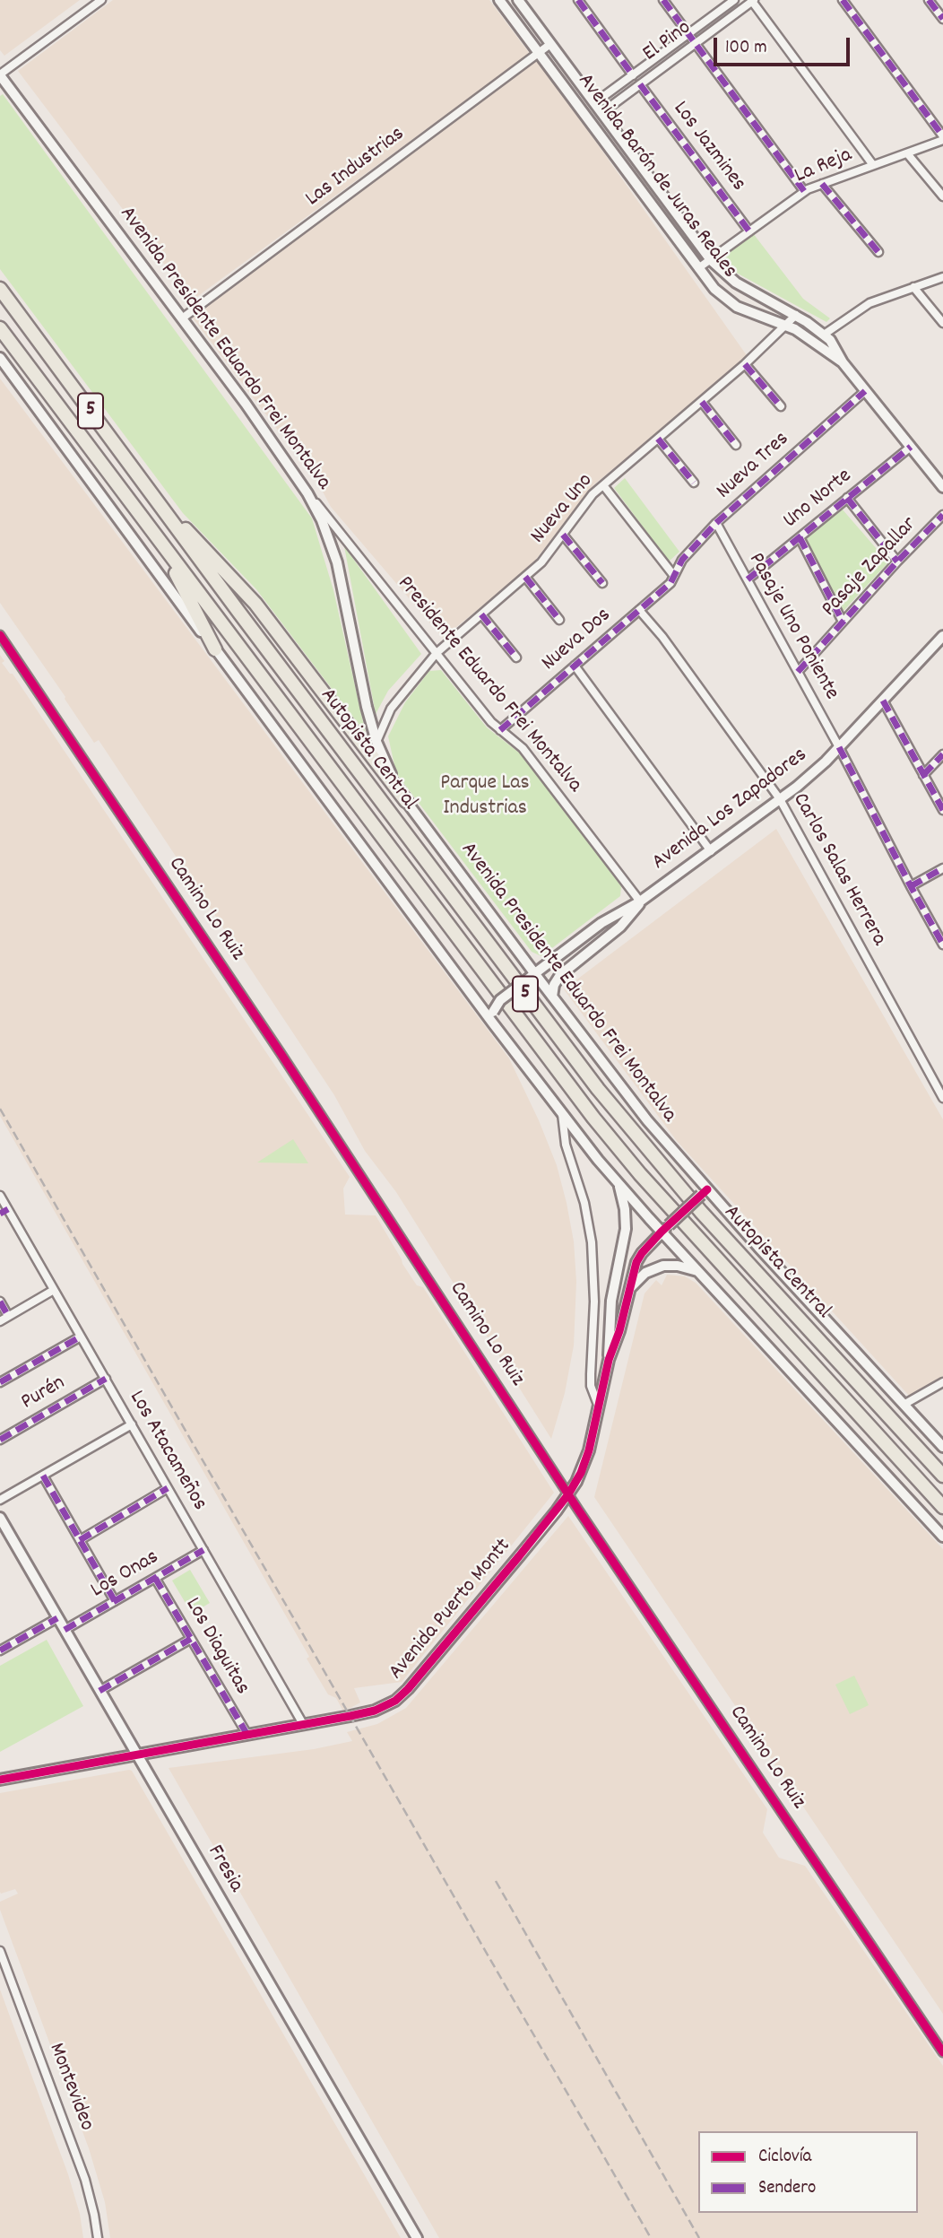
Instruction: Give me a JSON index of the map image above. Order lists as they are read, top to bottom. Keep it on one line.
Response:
{"streets":{"highway":["5","Autopista Central"],"main road":["Avenida Barón de Juras Reales","Avenida Presidente Eduardo Frei Montalva","Avenida Los Zapadores","Avenida Puerto Montt","Fresia"],"street":["El Pino","Los Jazmines","La Reja","Las Industrias","Nueva Tres","Uno Norte","Nueva Uno","Pasaje Zapallar","Pasaje Uno Poniente","Nueva Dos","Presidente Eduardo Frei Montalva","Carlos Salas Herrera","Camino Lo Ruiz","Purén","Los Atacameños","Los Onas","Los Diaguitas","Montevideo"]},"crossings":[["El Pino","Los Jazmines"],["El Pino","Avenida Barón de Juras Reales"],["Los Jazmines","La Reja"],["La Reja","Avenida Barón de Juras Reales"],["Las Industrias","Avenida Barón de Juras Reales"],["Las Industrias","Avenida Presidente Eduardo Frei Montalva"],["Avenida Barón de Juras Reales","Nueva Tres"],["Avenida Barón de Juras Reales","Uno Norte"],["Avenida Barón de Juras Reales","Nueva Uno"],["Avenida Presidente Eduardo Frei Montalva","Nueva Uno"],["Avenida Presidente Eduardo Frei Montalva","Presidente Eduardo Frei Montalva"],["Avenida Presidente Eduardo Frei Montalva","Avenida Los Zapadores"],["Avenida Presidente Eduardo Frei Montalva","Avenida Puerto Montt"],["Nueva Tres","Pasaje Uno Poniente"],["Nueva Tres","Nueva Dos"],["Uno Norte","Pasaje Uno Poniente"],["Nueva Uno","Presidente Eduardo Frei Montalva"],["Pasaje Zapallar","Pasaje Uno Poniente"],["Pasaje Uno Poniente","Avenida Los Zapadores"],["Nueva Dos","Presidente Eduardo Frei Montalva"],["Nueva Dos","Carlos Salas Herrera"],["Presidente Eduardo Frei Montalva","Avenida Los Zapadores"],["Avenida Los Zapadores","Carlos Salas Herrera"],["Camino Lo Ruiz","Avenida Puerto Montt"],["Purén","Los Atacameños"],["Los Atacameños","Los Onas"],["Los Atacameños","Avenida Puerto Montt"],["Los Onas","Los Diaguitas"],["Los Onas","Fresia"],["Avenida Puerto Montt","Los Diaguitas"],["Avenida Puerto Montt","Fresia"]],"parks":["Parque Las Industrias"],"legend":["Ciclovía","Sendero"],"scale_bar":"100 m"}
